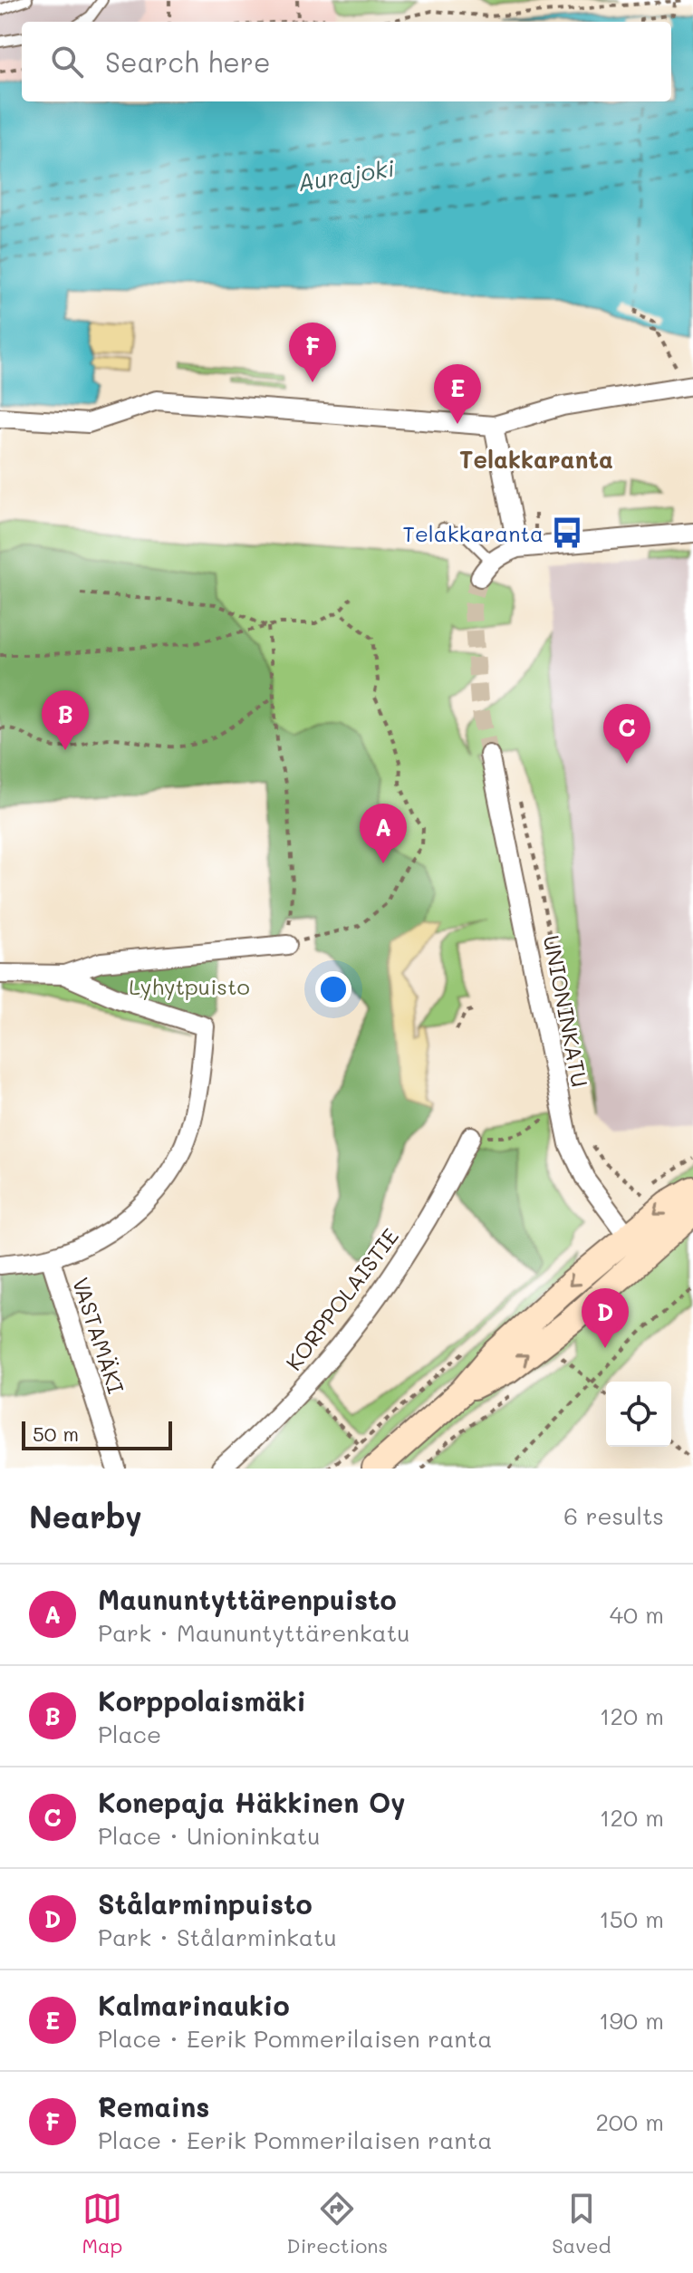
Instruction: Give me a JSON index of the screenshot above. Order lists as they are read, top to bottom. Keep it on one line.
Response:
{"streets":{"street":["UNIONINKATU","KORPPOLAISTIE","VASTAMÄKI"]},"districts":["Telakkaranta"],"water":["Aurajoki"],"parks":["Lyhytpuisto"],"places":{"bus stop":["Telakkaranta"]},"scale_bar":"50 m","page":{"search":"Search here","pins":["F","E","B","C","A","D"],"scale":"50 m","heading":["Nearby","6 results"],"list":[{"mark":"A","name":"Maununtyttärenpuisto","note":"Park · Maununtyttärenkatu","value":"40 m"},{"mark":"B","name":"Korppolaismäki","note":"Place","value":"120 m"},{"mark":"C","name":"Konepaja Häkkinen Oy","note":"Place · Unioninkatu","value":"120 m"},{"mark":"D","name":"Stålarminpuisto","note":"Park · Stålarminkatu","value":"150 m"},{"mark":"E","name":"Kalmarinaukio","note":"Place · Eerik Pommerilaisen ranta","value":"190 m"},{"mark":"F","name":"Remains","note":"Place · Eerik Pommerilaisen ranta","value":"200 m"}],"nav":["Map","Directions","Saved"]}}
